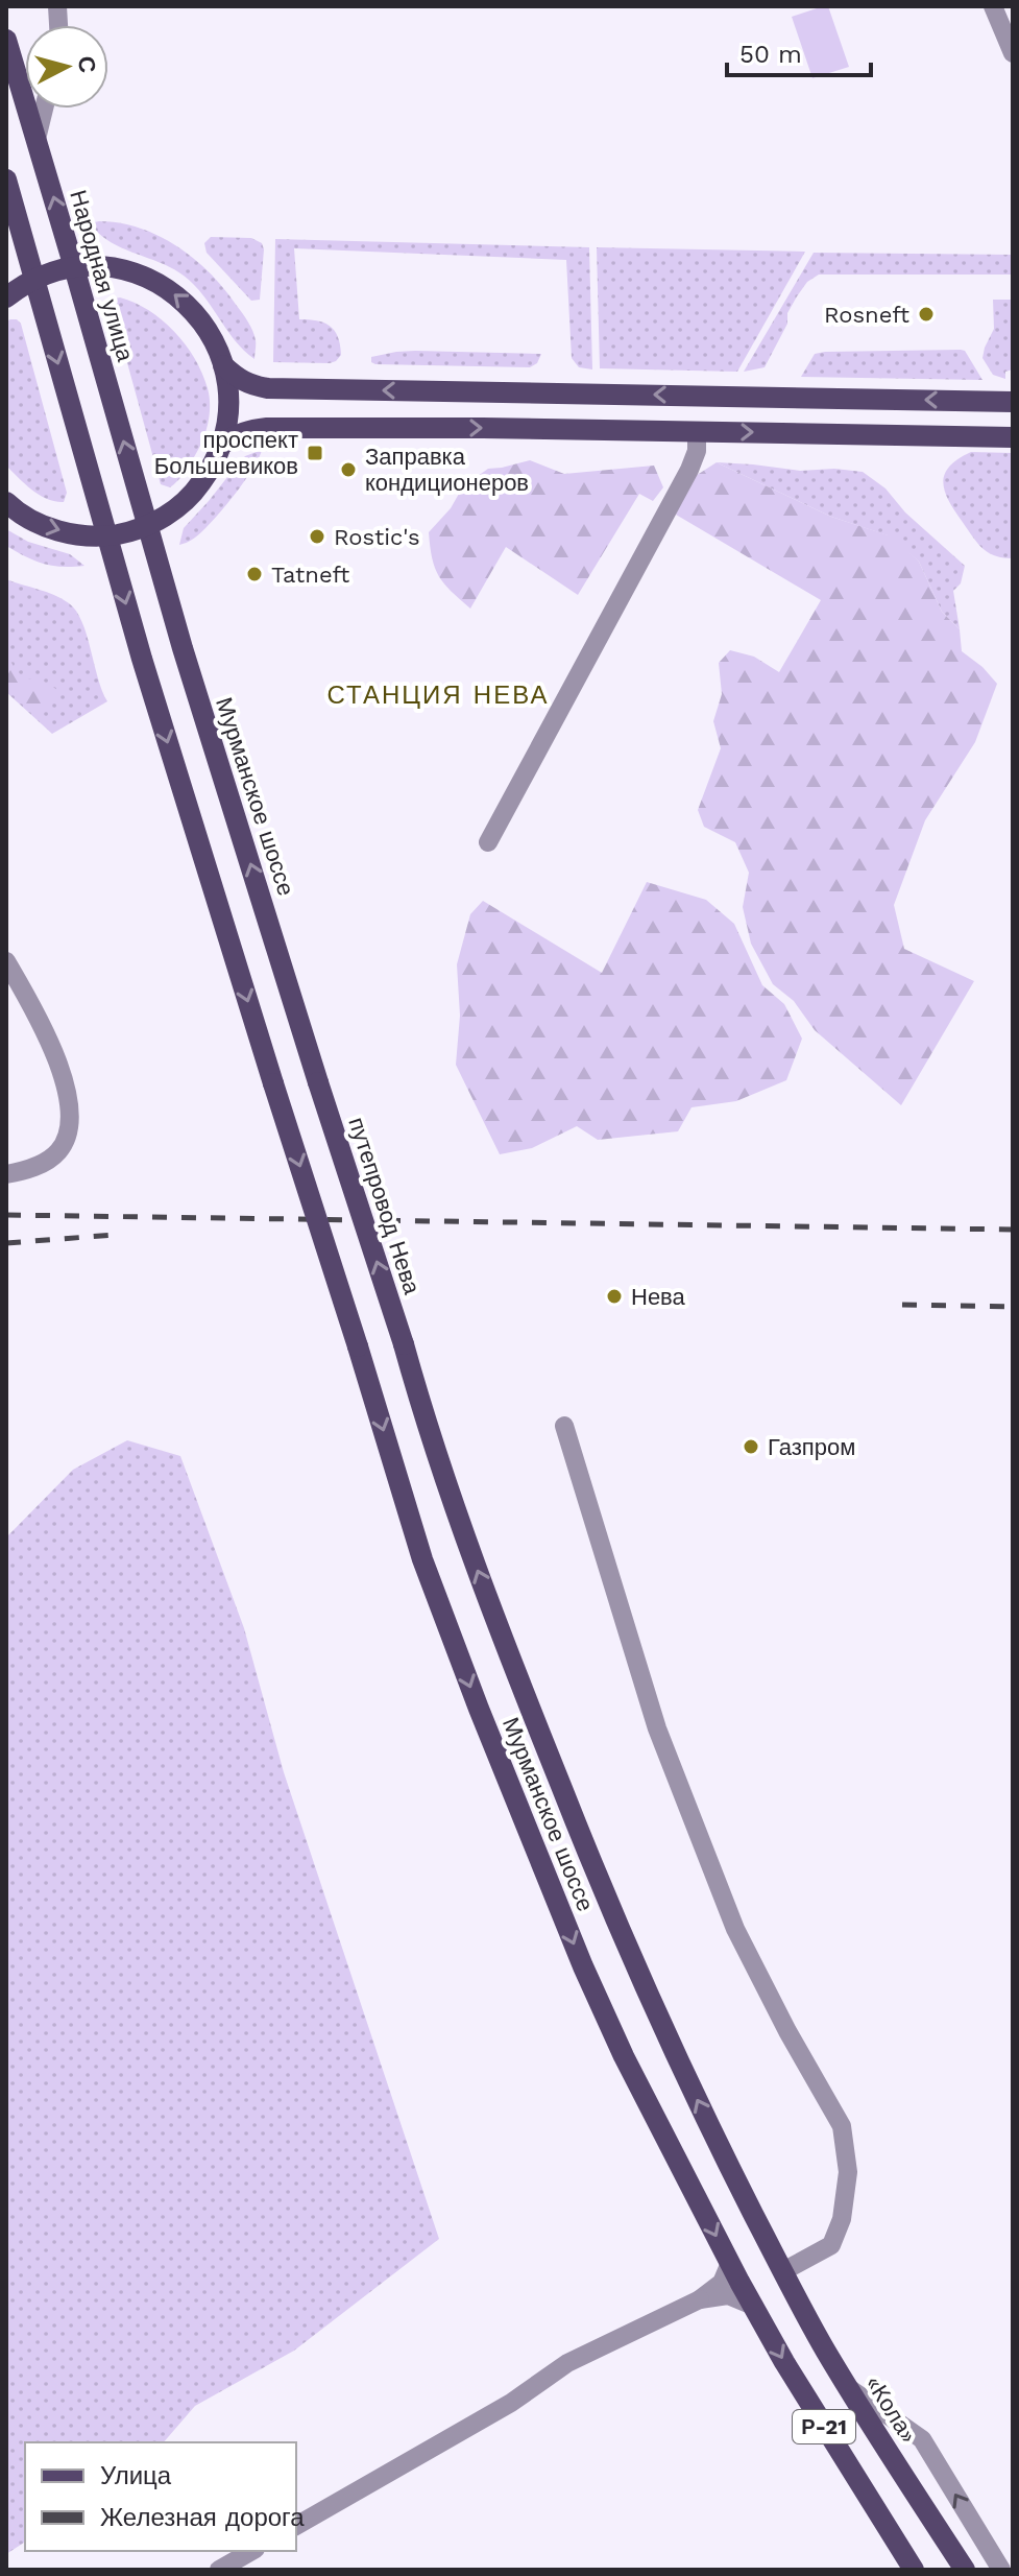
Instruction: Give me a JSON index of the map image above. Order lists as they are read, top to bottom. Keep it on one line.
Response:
{"streets":{"main road":["Народная улица","Мурманское шоссе","путепровод Нева","«Кола»","Р-21"]},"crossings":[["Народная улица","Мурманское шоссе"],["Мурманское шоссе","путепровод Нева"],["Мурманское шоссе","«Кола»"],["Мурманское шоссе","Р-21"]],"one_way":["путепровод Нева"],"districts":["СТАНЦИЯ НЕВА"],"places":{"other":["Rosneft","Заправка кондиционеров","Rostic's","Tatneft","Нева","Газпром"],"transit":["проспект Большевиков"]},"legend":["Улица","Железная дорога"],"scale_bar":"50 m","north":"right"}
